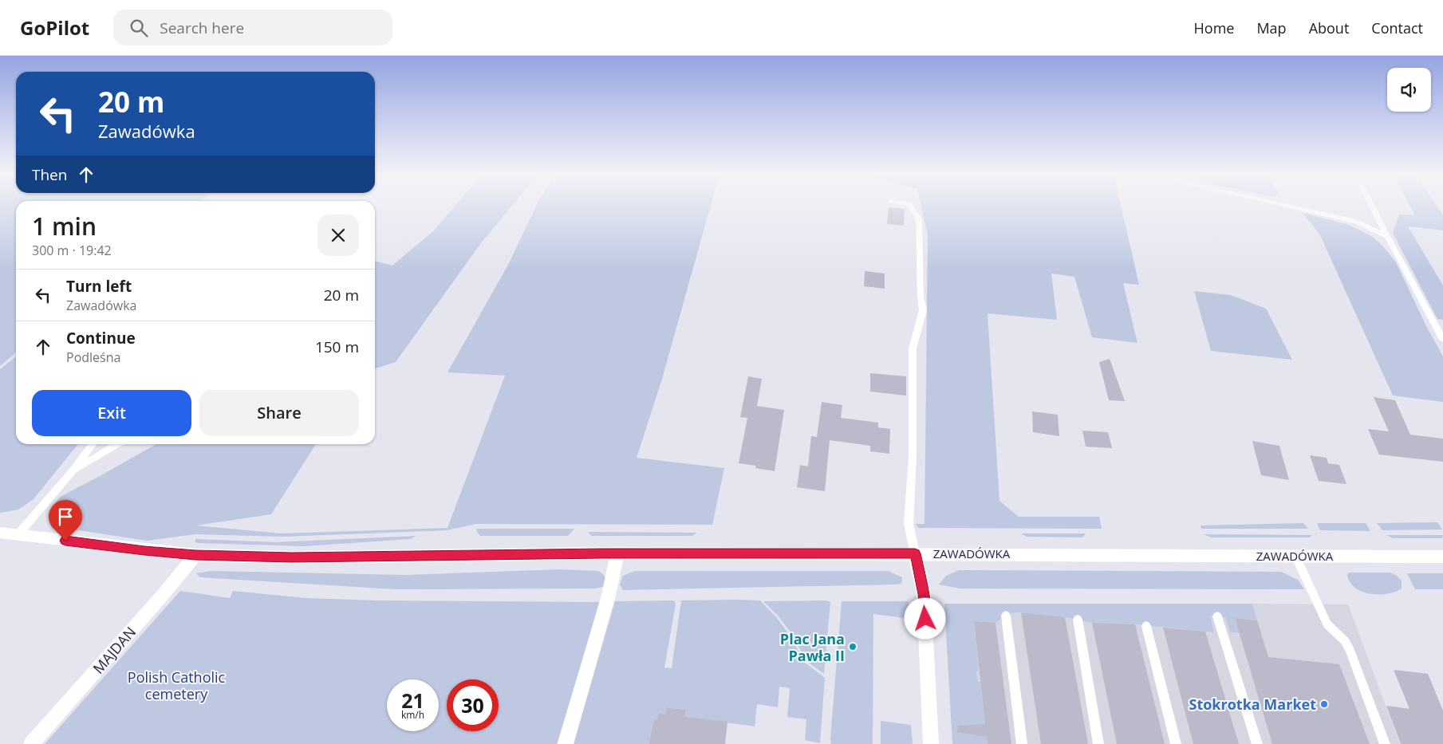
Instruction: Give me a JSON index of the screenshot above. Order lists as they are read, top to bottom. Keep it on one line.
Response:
{"streets":{"main road":["ZAWADÓWKA","MAJDAN"]},"crossings":[["ZAWADÓWKA","MAJDAN"]],"parks":["Polish Catholic cemetery"],"places":["Plac Jana Pawła II","Stokrotka Market"],"page":{"header":"GoPilot","search":"Search here","nav":["Home","Map","About","Contact"],"turn":["20 m","Zawadówka"],"then":"Then","heading":["1 min","300 m · 19:42"],"list":[{"name":"Turn left","note":"Zawadówka","value":"20 m"},{"name":"Continue","note":"Podleśna","value":"150 m"}],"buttons":["Exit","Share"],"speed":"21 km/h","limit":"30"}}
